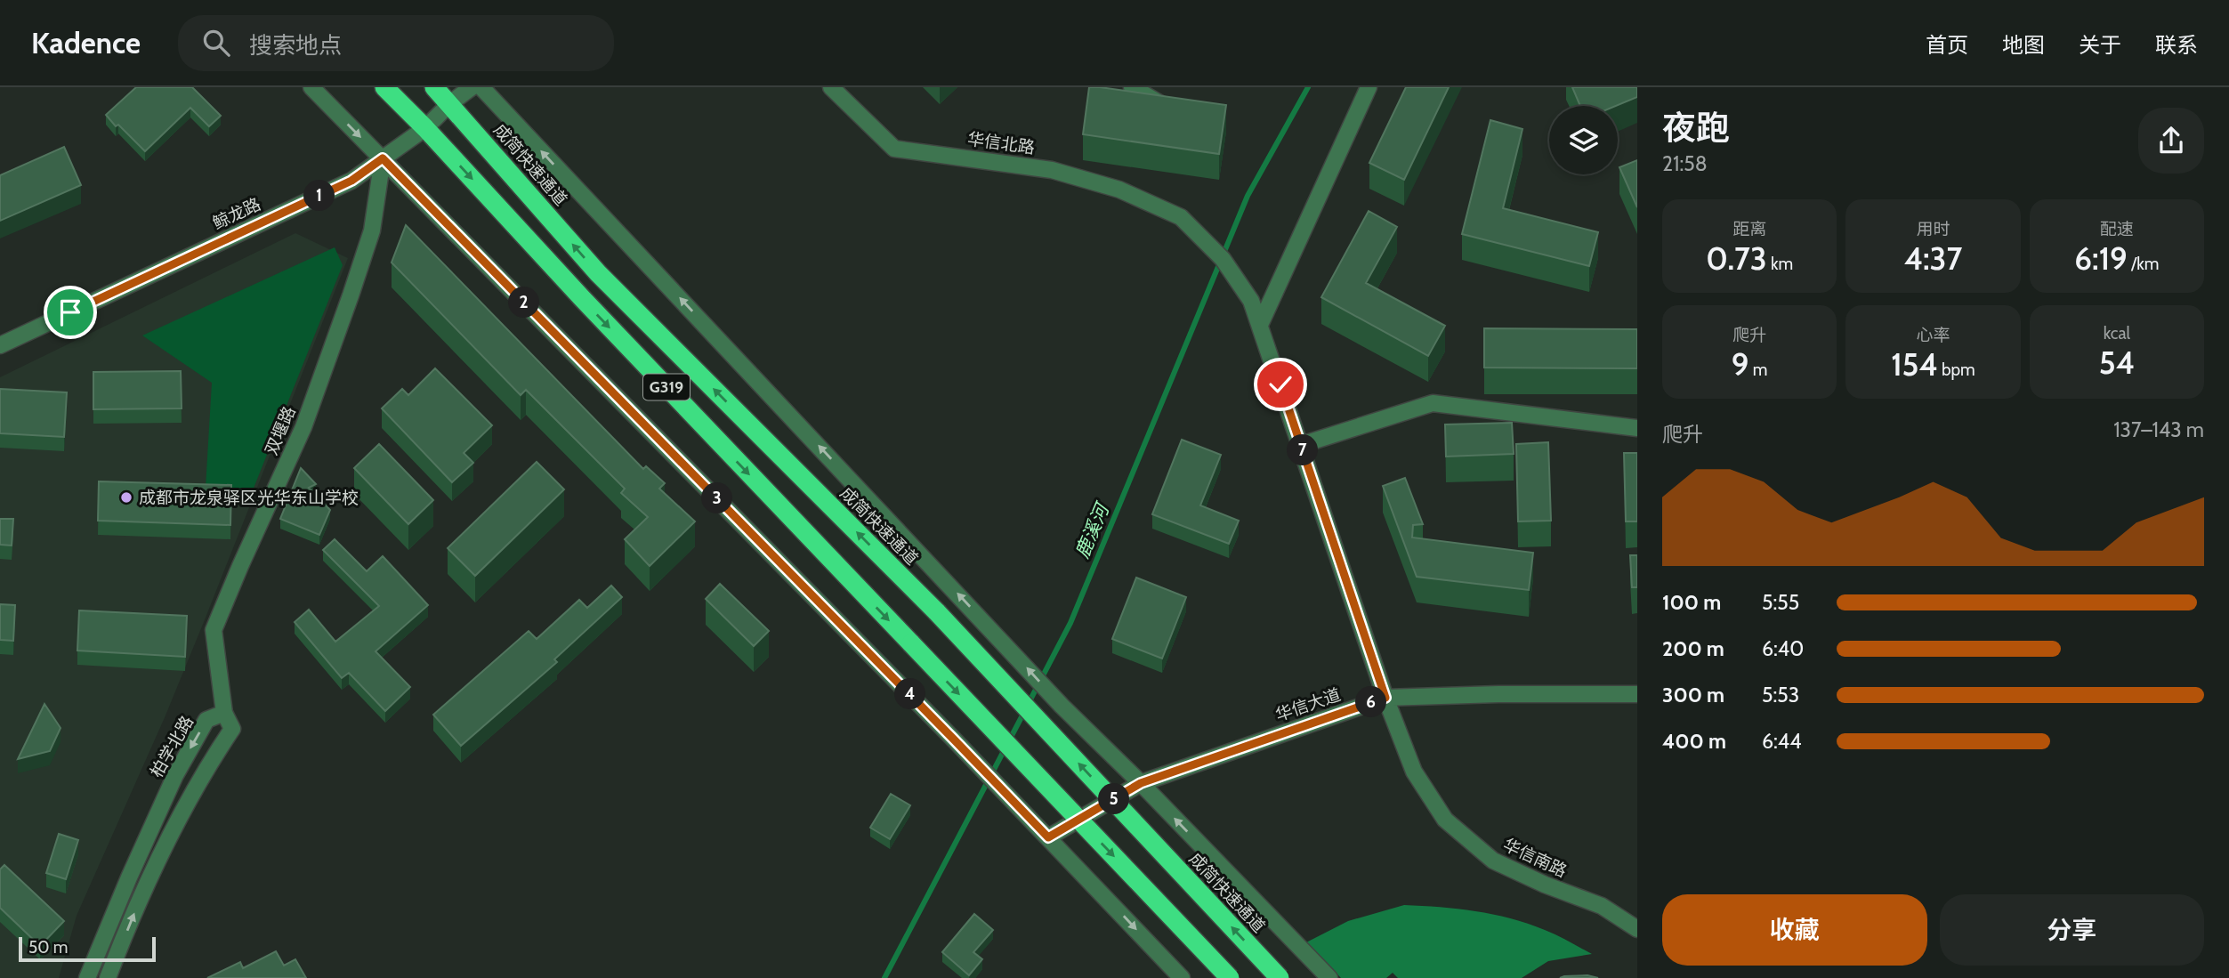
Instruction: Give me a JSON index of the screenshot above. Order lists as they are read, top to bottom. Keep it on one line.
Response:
{"streets":{"highway":["成简快速通道","G319"],"street":["华信北路","鲸龙路","双堰路","华信大道","柏学北路","华信南路"]},"crossings":[["华信北路","华信南路"],["成简快速通道","鲸龙路"],["成简快速通道","G319"],["鲸龙路","G319"],["鲸龙路","双堰路"],["双堰路","柏学北路"],["华信大道","华信南路"]],"water":["鹿溪河"],"places":["成都市龙泉驿区光华东山学校"],"scale_bar":"50 m","page":{"header":"Kadence","search":"搜索地点","nav":["首页","地图","关于","联系"],"heading":["夜跑","21:58"],"pins":["1","2","7","3","4","6","5"],"stats":[["距离","0.73 km"],["用时","4:37"],["配速","6:19 /km"],["爬升","9 m"],["心率","154 bpm"],["kcal","54"]],"chart":["爬升","137–143 m"],"list":[{"name":"100 m","note":"5:55"},{"name":"200 m","note":"6:40"},{"name":"300 m","note":"5:53"},{"name":"400 m","note":"6:44"}],"buttons":["收藏","分享"],"scale":"50 m"}}
